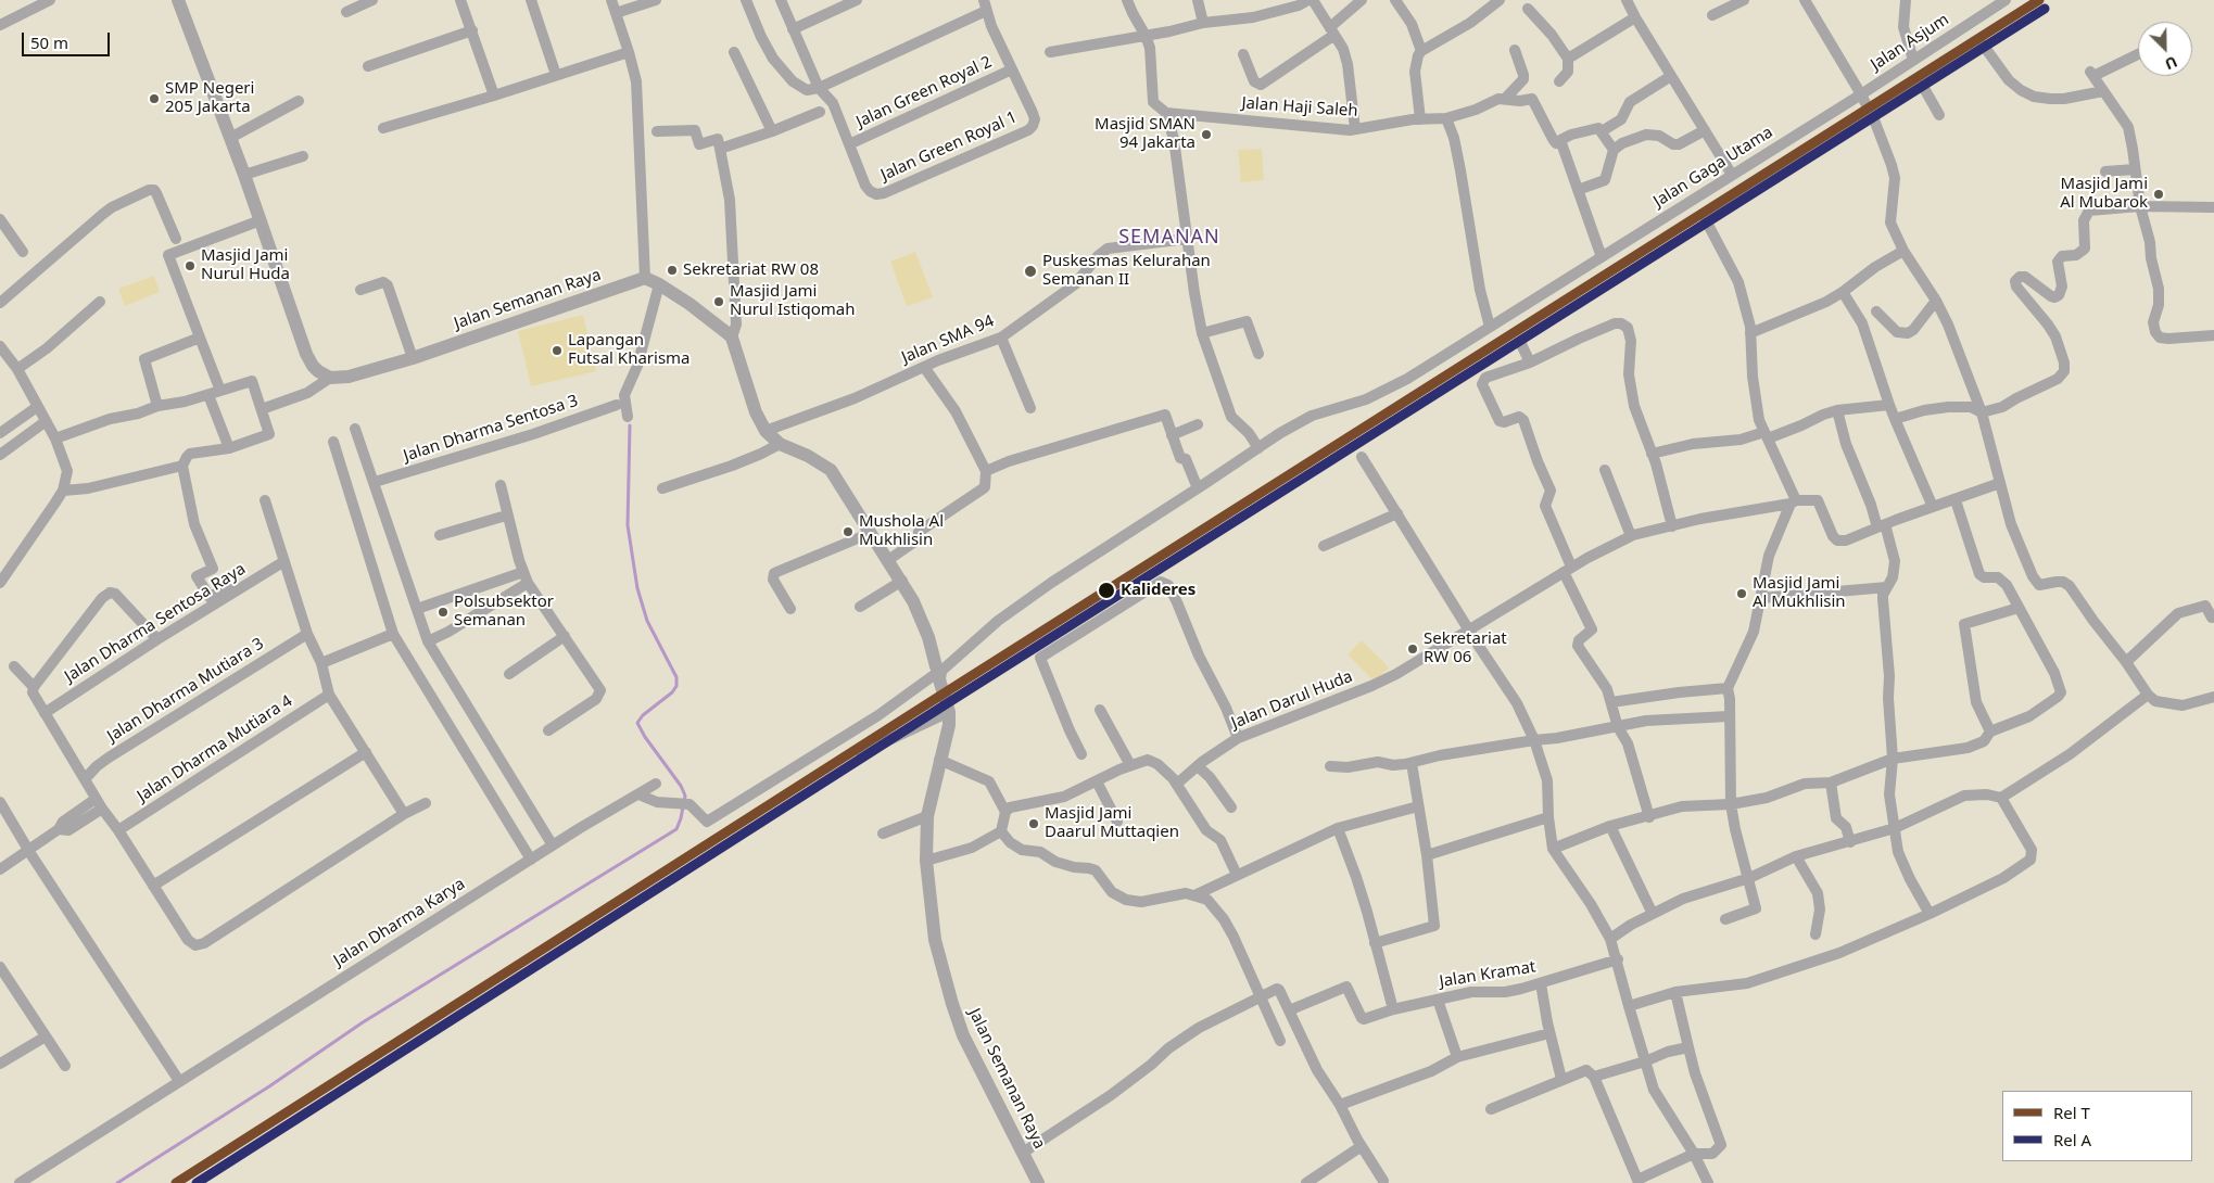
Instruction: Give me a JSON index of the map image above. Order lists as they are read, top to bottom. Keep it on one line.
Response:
{"streets":{"street":["Jalan Asjum","Jalan Green Royal 2","Jalan Haji Saleh","Jalan Green Royal 1","Jalan Gaga Utama","Jalan Semanan Raya","Jalan SMA 94","Jalan Dharma Sentosa 3","Jalan Dharma Sentosa Raya","Jalan Dharma Mutiara 3","Jalan Darul Huda","Jalan Dharma Mutiara 4","Jalan Dharma Karya","Jalan Kramat"]},"crossings":[["Jalan Asjum","Jalan Gaga Utama"],["Jalan Green Royal 2","Jalan Green Royal 1"],["Jalan Gaga Utama","Jalan Semanan Raya"],["Jalan Gaga Utama","Jalan Dharma Karya"],["Jalan Semanan Raya","Jalan SMA 94"]],"districts":["SEMANAN"],"places":["SMP Negeri 205 Jakarta","Masjid SMAN 94 Jakarta","Masjid Jami Al Mubarok","Masjid Jami Nurul Huda","Sekretariat RW 08","Puskesmas Kelurahan Semanan II","Masjid Jami Nurul Istiqomah","Lapangan Futsal Kharisma","Mushola Al Mukhlisin","Kalideres","Masjid Jami Al Mukhlisin","Polsubsektor Semanan","Sekretariat RW 06","Masjid Jami Daarul Muttaqien"],"lines":["rail line T","rail line A"],"legend":["Rel T","Rel A"],"scale_bar":"50 m","north":"bottom right"}
